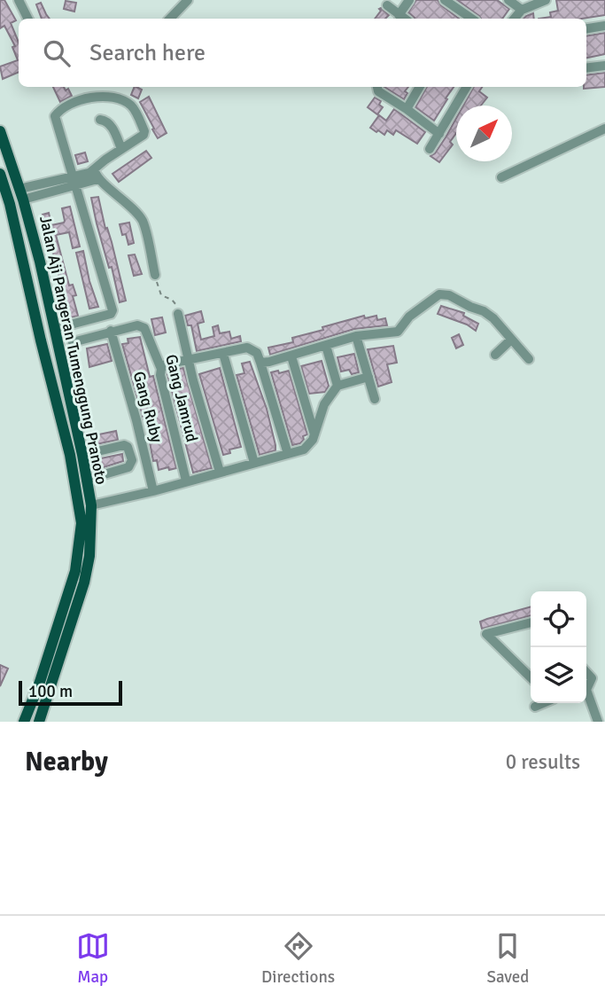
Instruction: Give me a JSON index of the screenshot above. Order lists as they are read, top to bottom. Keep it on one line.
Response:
{"streets":{"main road":["Jalan Aji Pangeran Tumenggung Pranoto"],"street":["Gang Jamrud","Gang Ruby"]},"crossings":[["Gang Jamrud","Gang Ruby"]],"scale_bar":"100 m","north":"top right","page":{"search":"Search here","scale":"100 m","heading":["Nearby","0 results"],"nav":["Map","Directions","Saved"]}}
